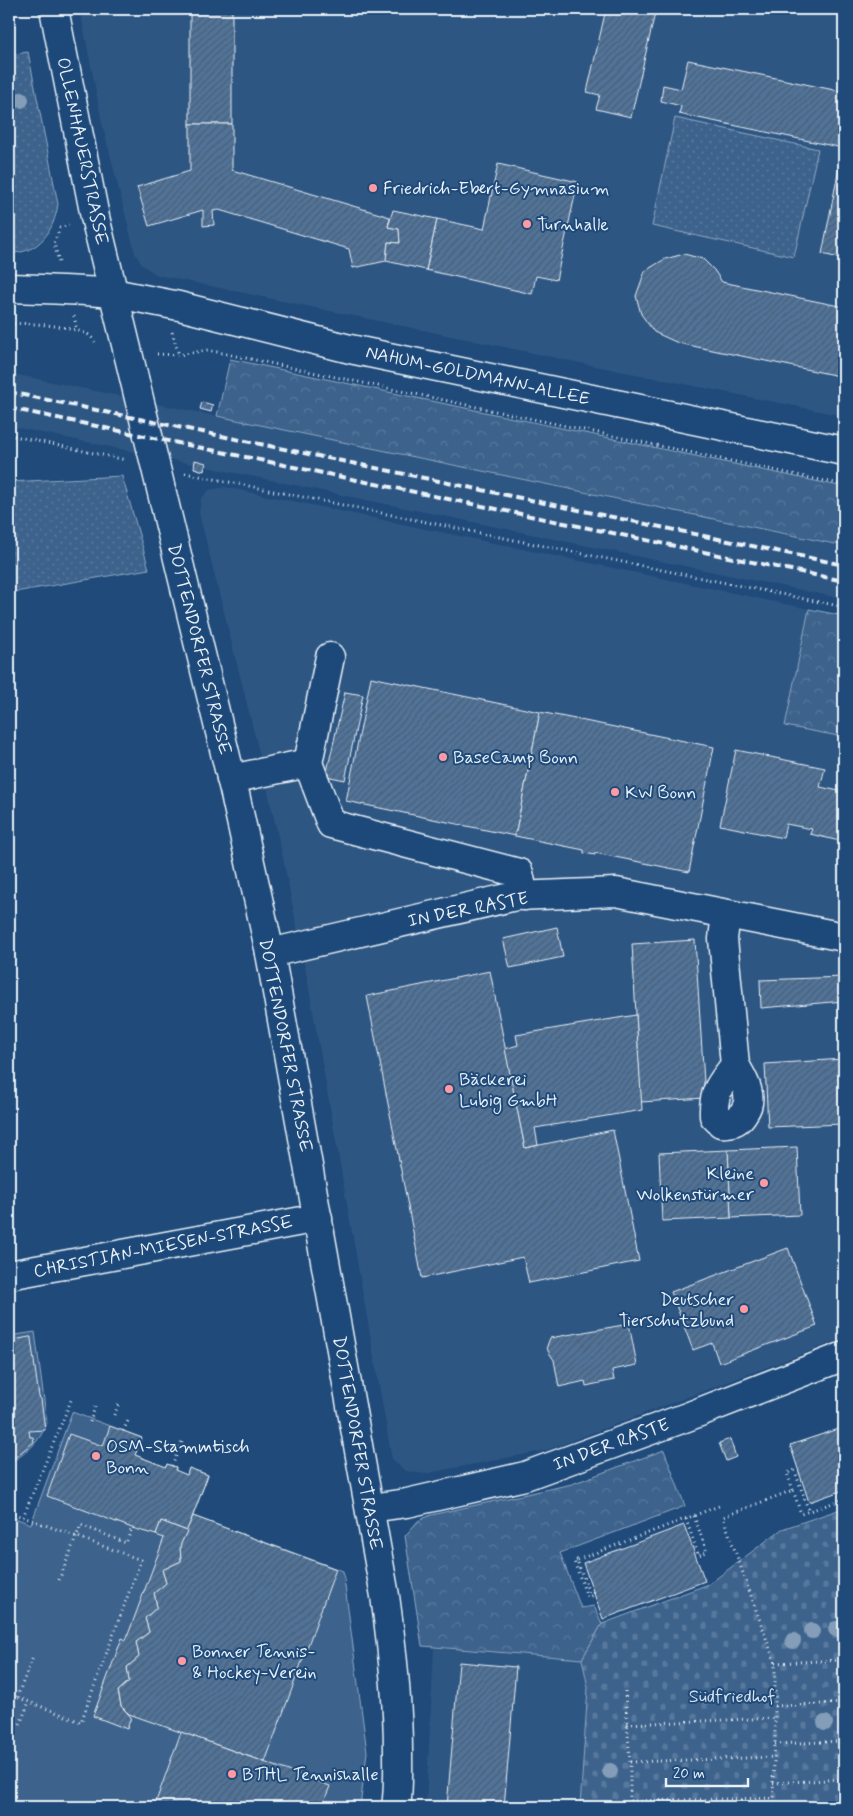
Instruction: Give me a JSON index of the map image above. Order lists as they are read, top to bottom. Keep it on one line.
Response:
{"streets":{"main road":["OLLENHAUERSTRASSE","NAHUM-GOLDMANN-ALLEE","DOTTENDORFER STRASSE","IN DER RASTE","CHRISTIAN-MIESEN-STRASSE"]},"crossings":[["OLLENHAUERSTRASSE","NAHUM-GOLDMANN-ALLEE"],["OLLENHAUERSTRASSE","DOTTENDORFER STRASSE"],["NAHUM-GOLDMANN-ALLEE","DOTTENDORFER STRASSE"],["DOTTENDORFER STRASSE","IN DER RASTE"],["DOTTENDORFER STRASSE","CHRISTIAN-MIESEN-STRASSE"]],"parks":["Südfriedhof"],"places":["Friedrich-Ebert-Gymnasium","Turnhalle","BaseCamp Bonn","KW Bonn","Bäckerei Lubig GmbH","Kleine Wolkenstürmer","Deutscher Tierschutzbund","OSM-Stammtisch Bonn","Bonner Tennis- & Hockey-Verein","BTHL Tennishalle"],"scale_bar":"20 m"}
